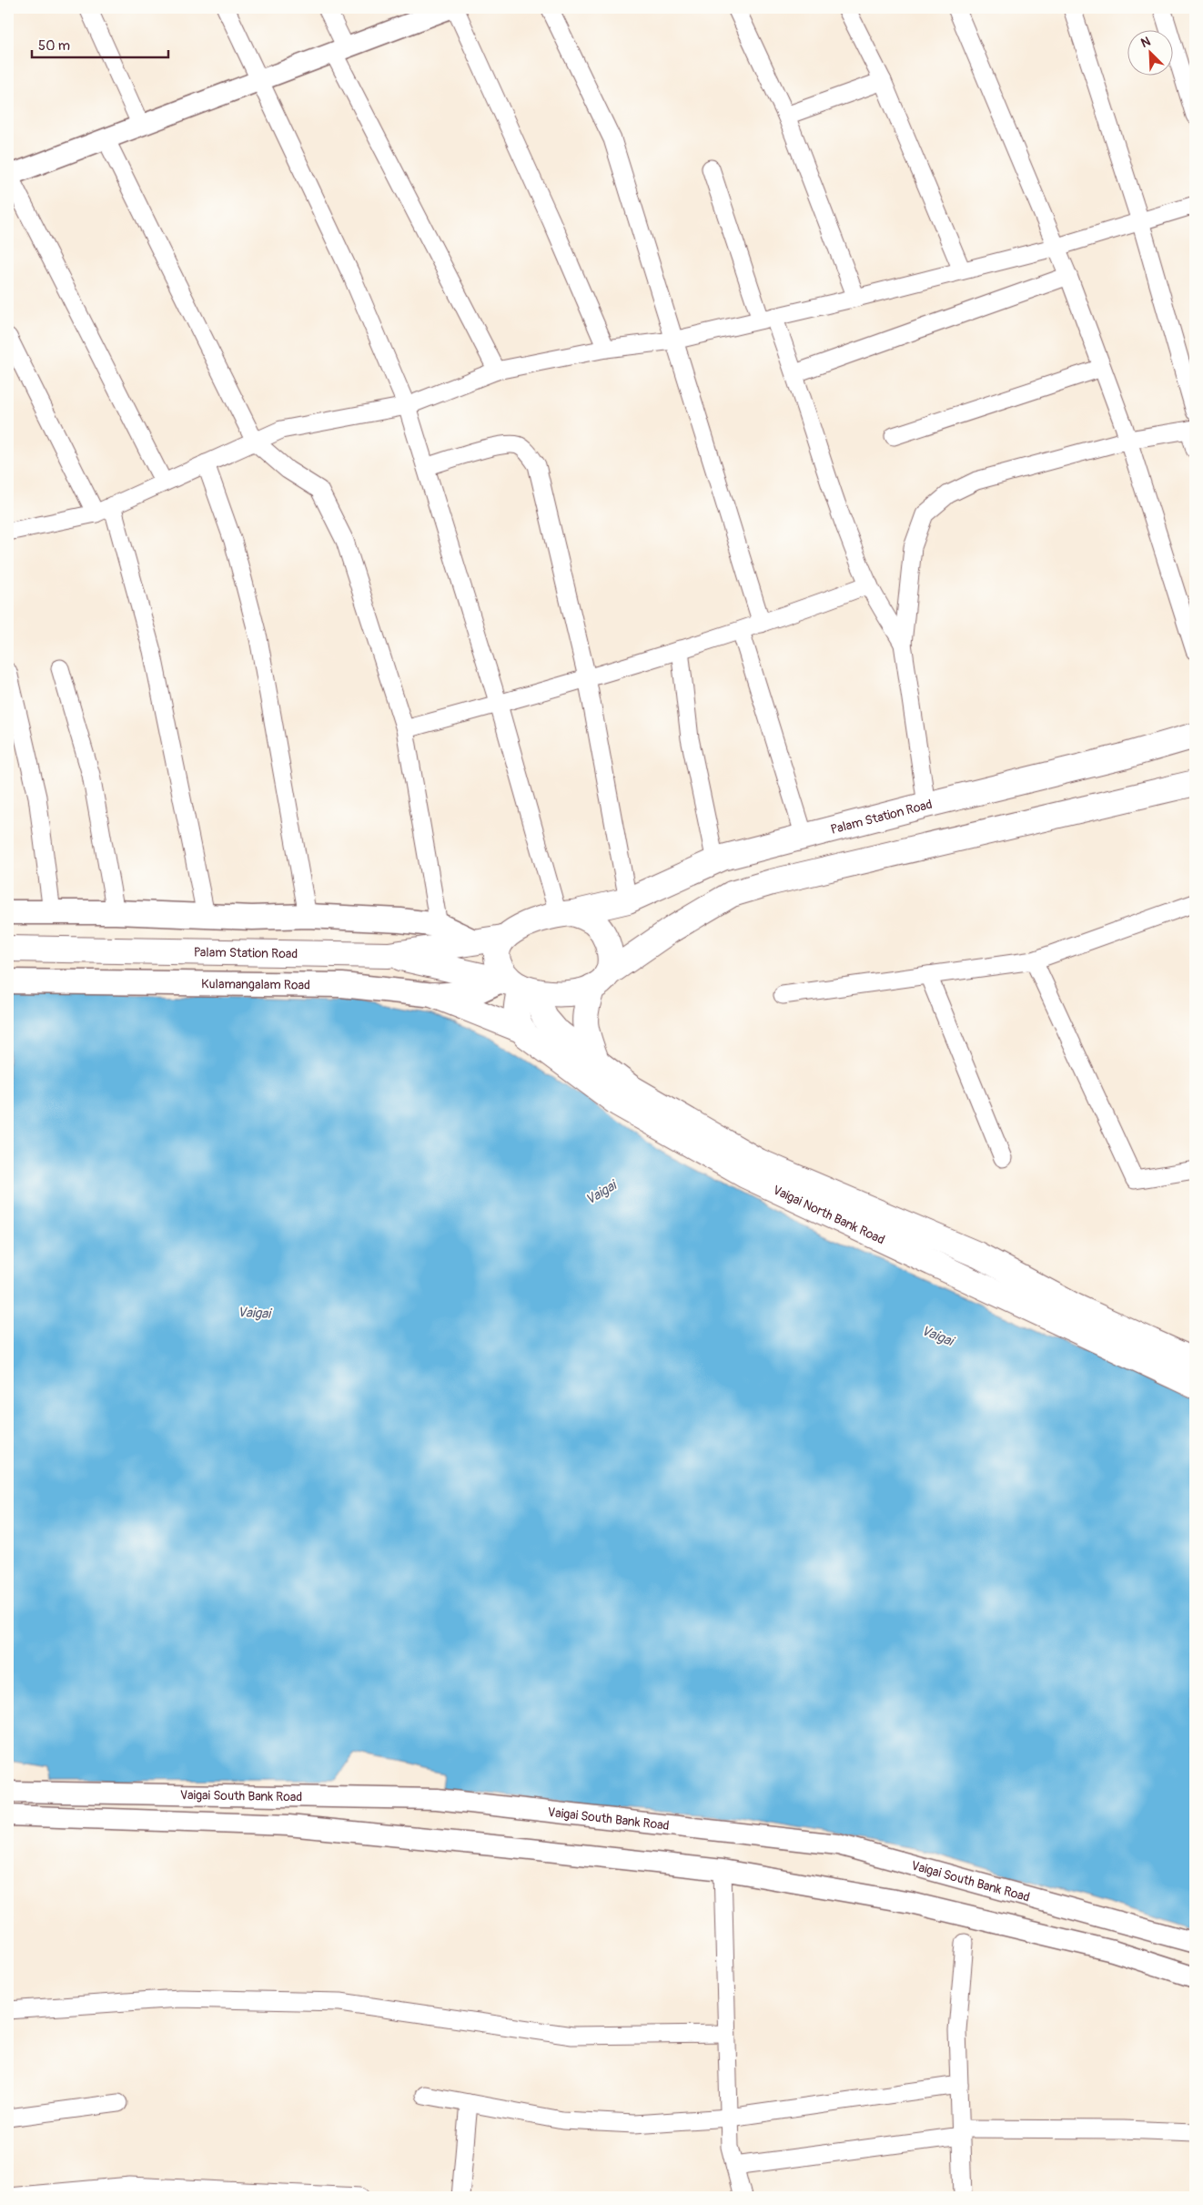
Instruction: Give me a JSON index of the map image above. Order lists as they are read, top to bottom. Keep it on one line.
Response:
{"streets":{"main road":["Palam Station Road","Kulamangalam Road","Vaigai North Bank Road"],"street":["Vaigai South Bank Road"]},"crossings":[["Palam Station Road","Kulamangalam Road"],["Palam Station Road","Vaigai North Bank Road"],["Kulamangalam Road","Vaigai North Bank Road"]],"water":["Vaigai"],"scale_bar":"50 m","north":"top left"}
